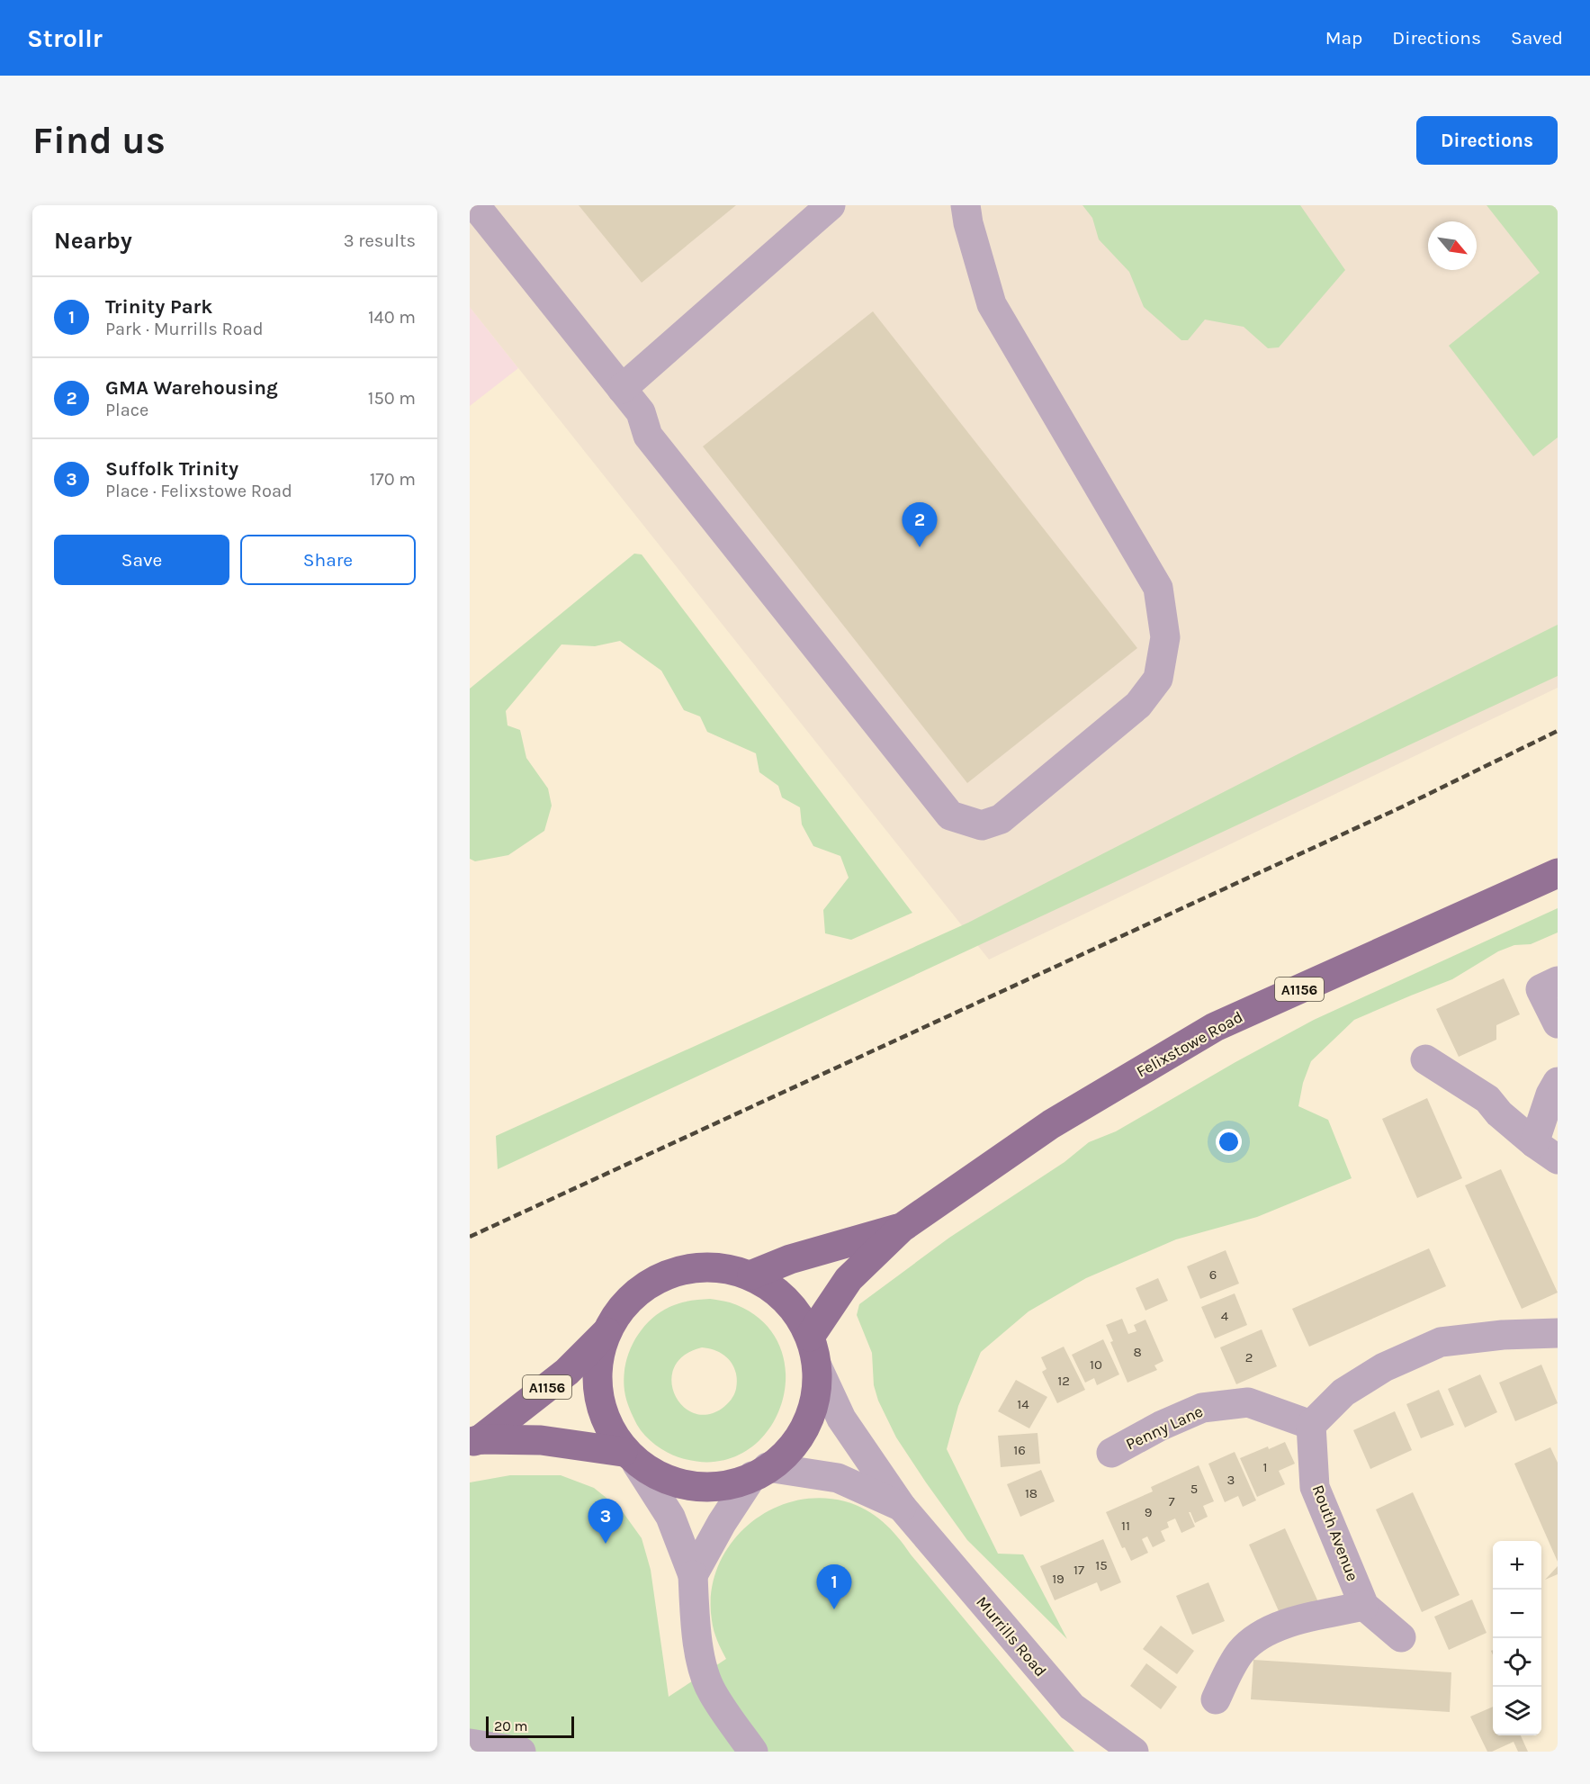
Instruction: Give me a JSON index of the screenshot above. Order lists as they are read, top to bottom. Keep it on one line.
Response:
{"streets":{"main road":["A1156","Felixstowe Road"],"street":["Penny Lane","Routh Avenue","Murrills Road"]},"crossings":[["Penny Lane","Routh Avenue"]],"house_numbers":["6","4","8","2","10","12","14","16","1","3","5","18","7","9","11","15","17","19"],"scale_bar":"20 m","north":"bottom right","page":{"header":"Strollr","nav":["Map","Directions","Saved"],"buttons":["Directions",["Save","Share"]],"title":"Find us","heading":["Nearby","3 results"],"list":[{"mark":"1","name":"Trinity Park","note":"Park · Murrills Road","value":"140 m"},{"mark":"2","name":"GMA Warehousing","note":"Place","value":"150 m"},{"mark":"3","name":"Suffolk Trinity","note":"Place · Felixstowe Road","value":"170 m"}],"pins":["2","3","1"],"map_buttons":["+","−"],"scale":"20 m"}}
